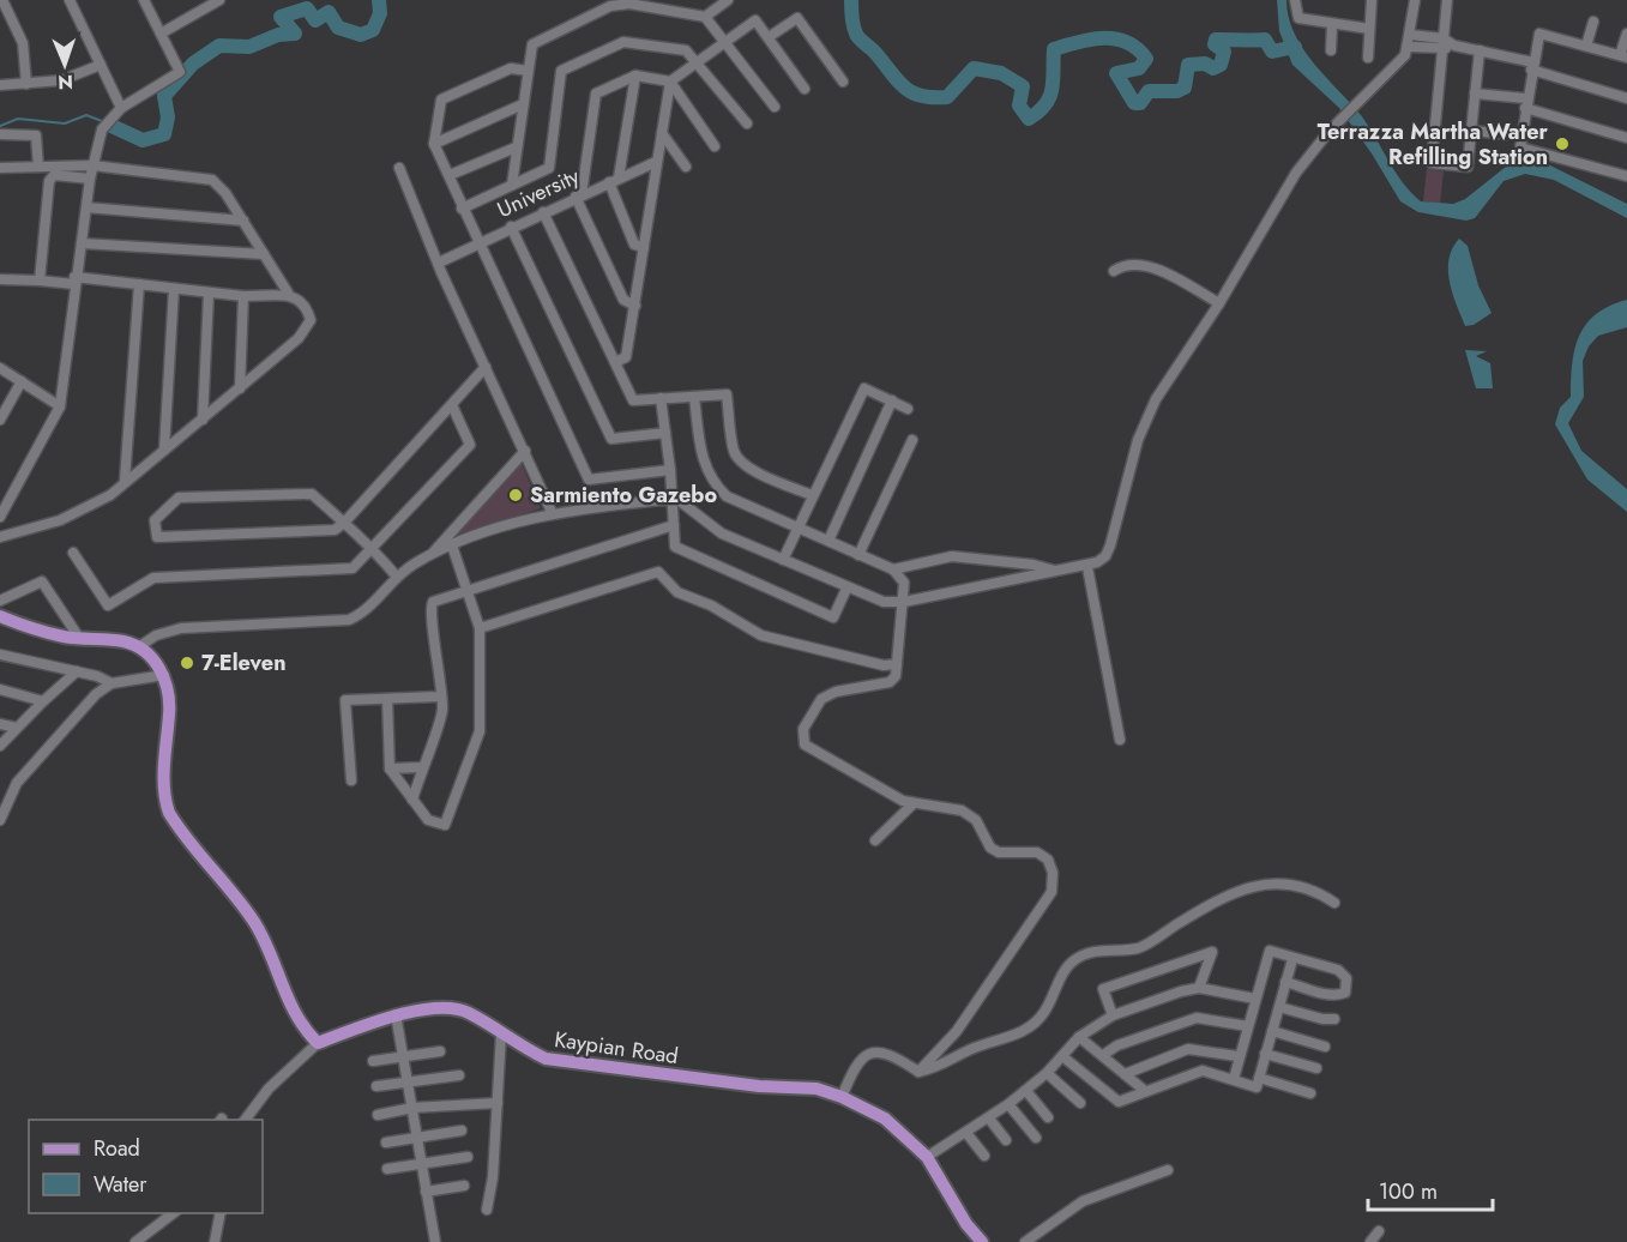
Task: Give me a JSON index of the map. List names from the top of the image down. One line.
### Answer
{"streets":{"main road":["Kaypian Road"],"street":["University"]},"places":["Terrazza Martha Water Refilling Station","Sarmiento Gazebo","7-Eleven"],"legend":["Road","Water"],"scale_bar":"100 m","north":"bottom"}
